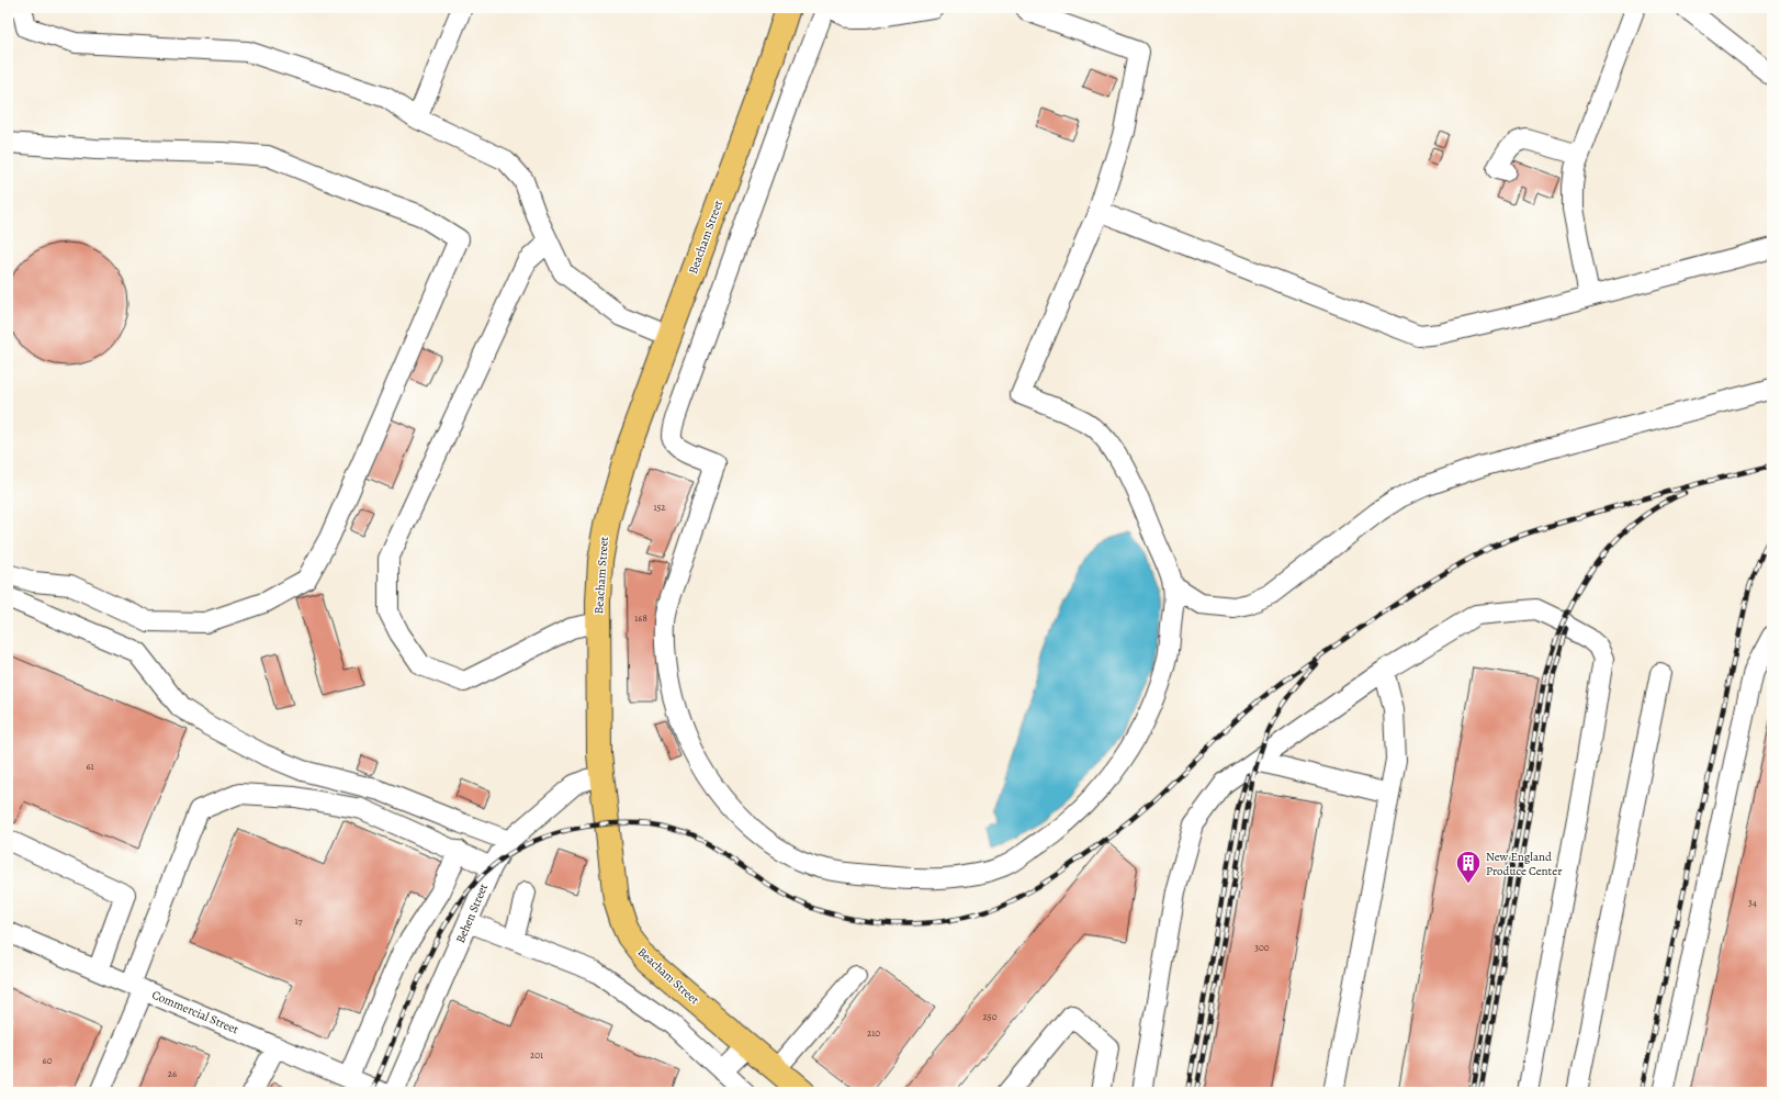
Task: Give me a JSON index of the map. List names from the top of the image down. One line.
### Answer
{"streets":{"main road":["Beacham Street"],"street":["Behen Street","Commercial Street"]},"crossings":[["Beacham Street","Behen Street"]],"places":{"building":["New England Produce Center"]},"house_numbers":["152","168","61","34","17","300","250","210","201","60","26"]}
